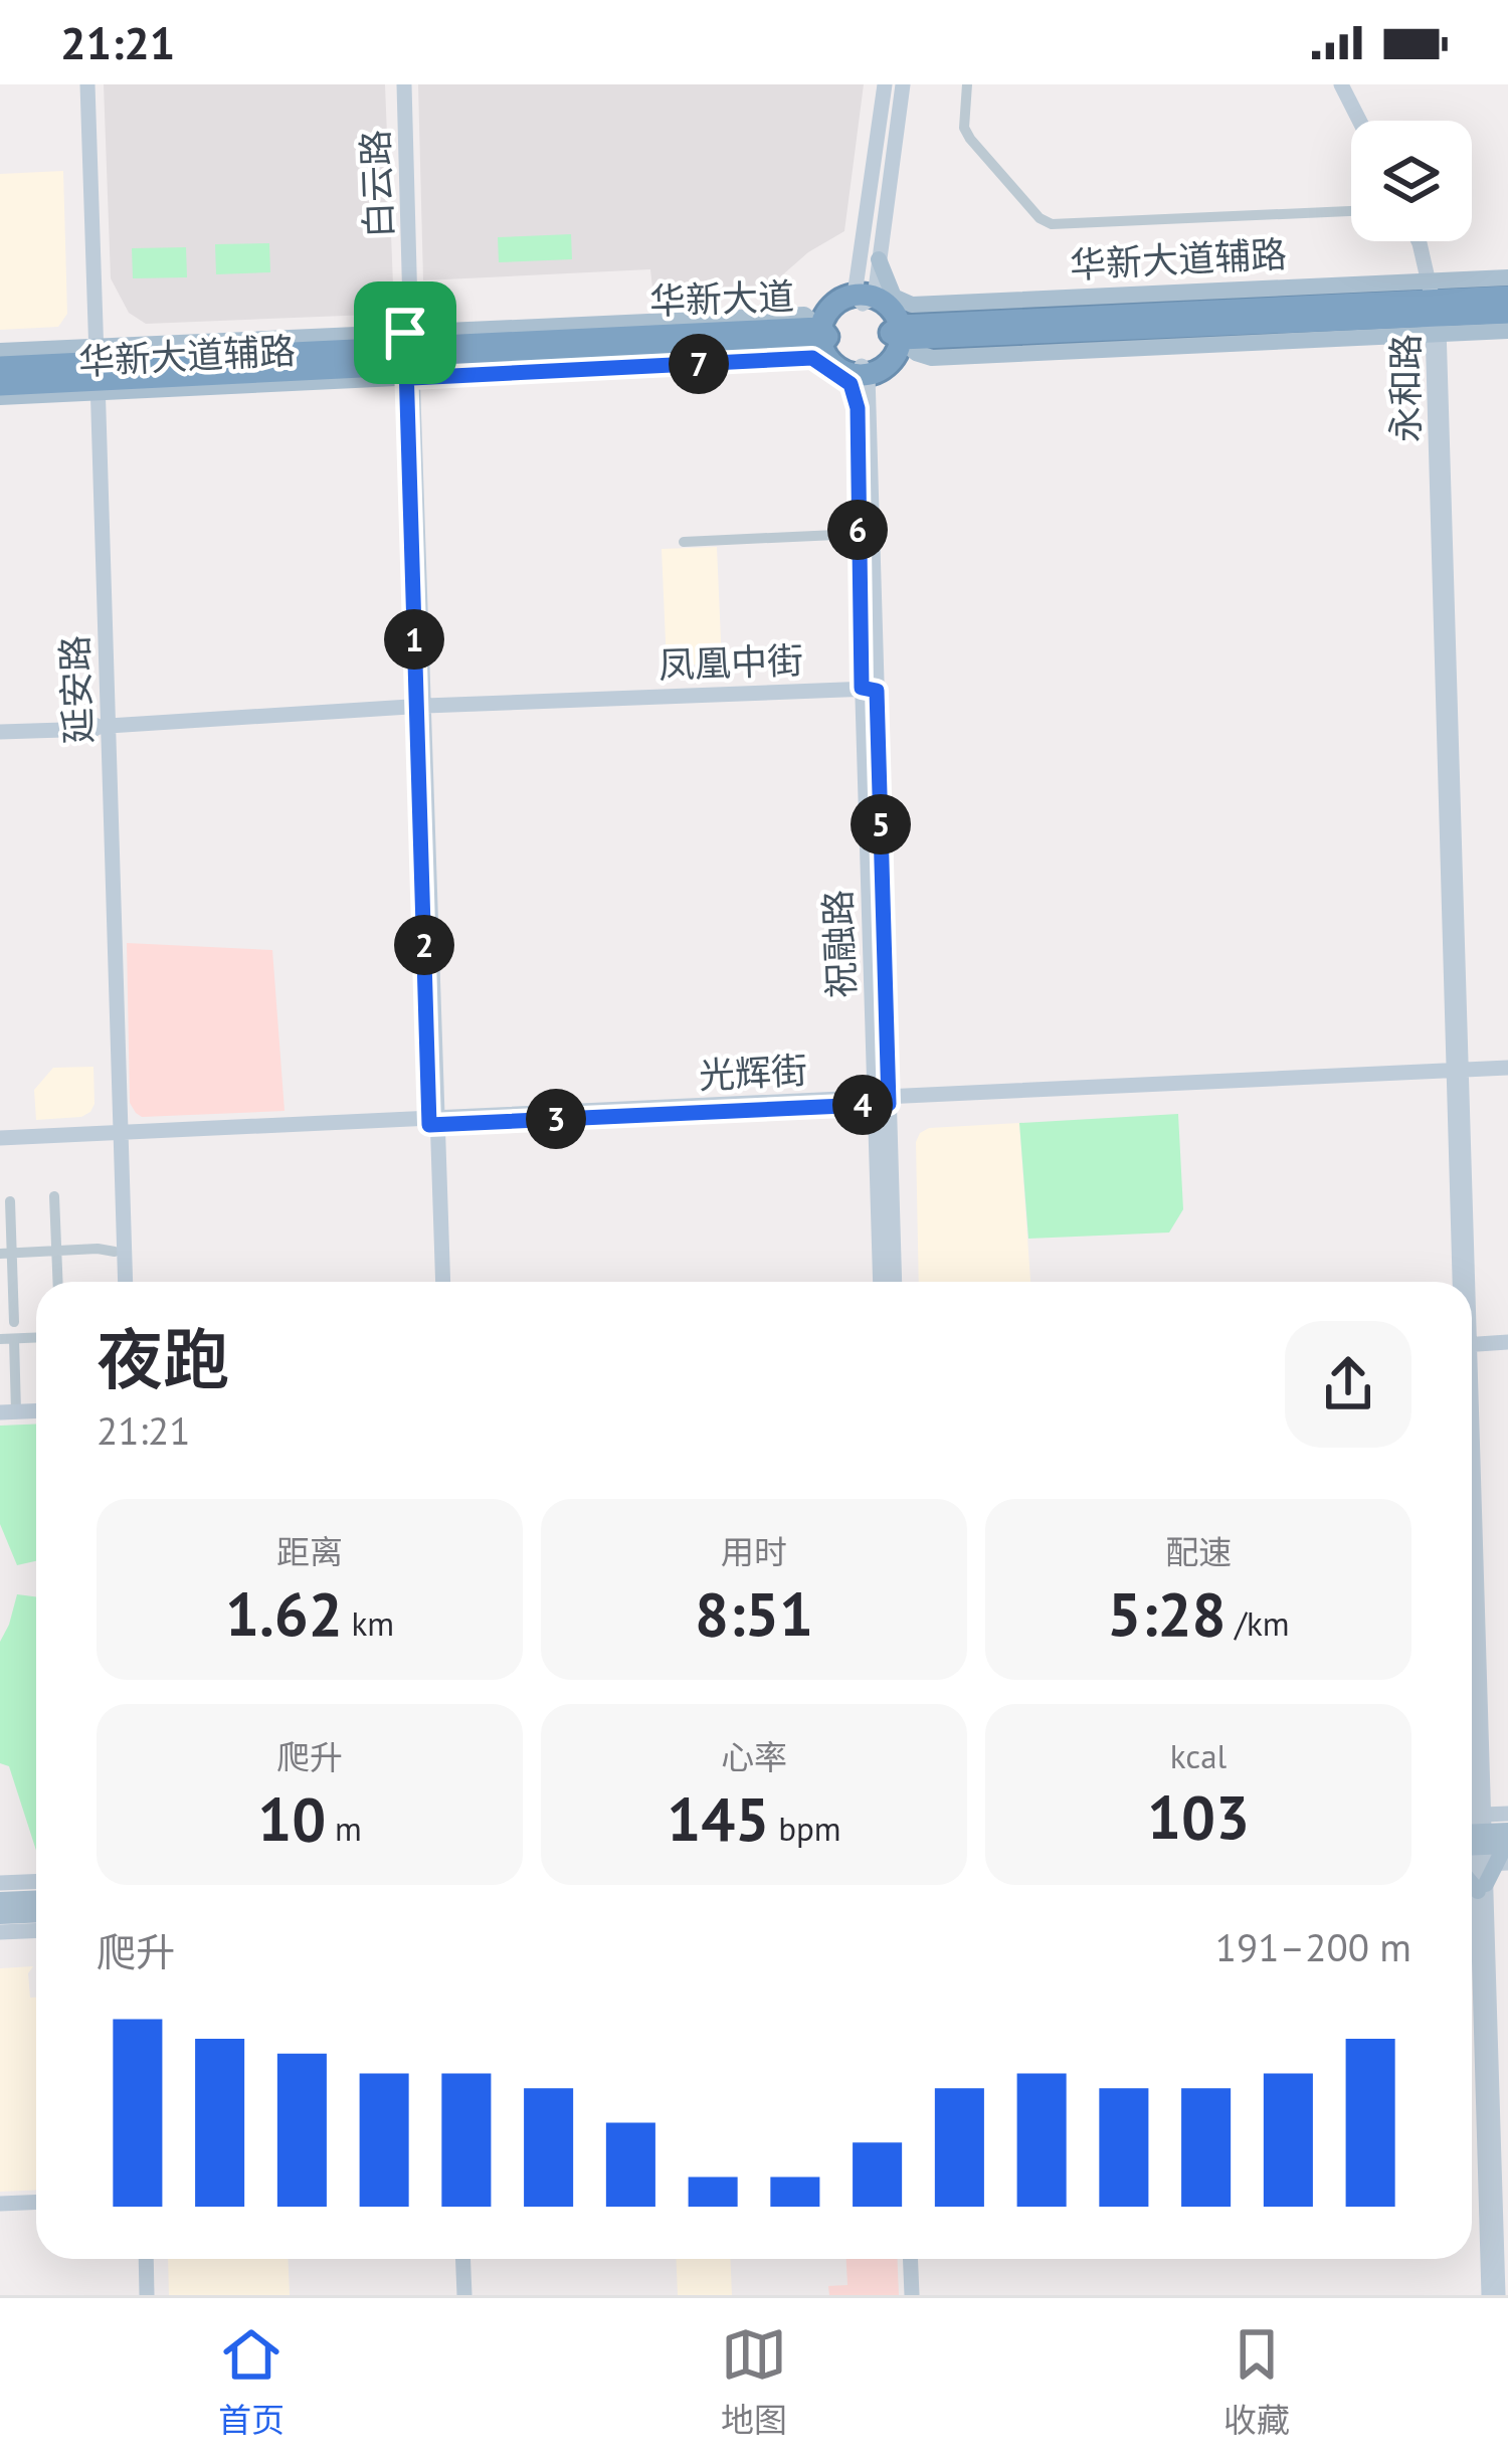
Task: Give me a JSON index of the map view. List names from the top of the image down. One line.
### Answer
{"streets":{"highway":["华新大道"],"main road":["白云路","华新大道辅路","永和路","凤凰中街","延安路","祝融路","光辉街"]},"crossings":[["白云路","华新大道辅路"],["白云路","华新大道"],["白云路","凤凰中街"],["白云路","光辉街"],["华新大道辅路","华新大道"],["华新大道辅路","永和路"],["华新大道辅路","延安路"],["华新大道辅路","祝融路"],["华新大道","延安路"],["华新大道","祝融路"],["永和路","光辉街"],["凤凰中街","延安路"],["凤凰中街","祝融路"],["延安路","光辉街"],["祝融路","光辉街"]],"page":{"status":"21:21","pins":["7","6","1","5","2","4","3"],"heading":["夜跑","21:21"],"stats":[["距离","1.62 km"],["用时","8:51"],["配速","5:28 /km"],["爬升","10 m"],["心率","145 bpm"],["kcal","103"]],"chart":["爬升","191–200 m"],"tabs":["首页","地图","收藏"]}}
